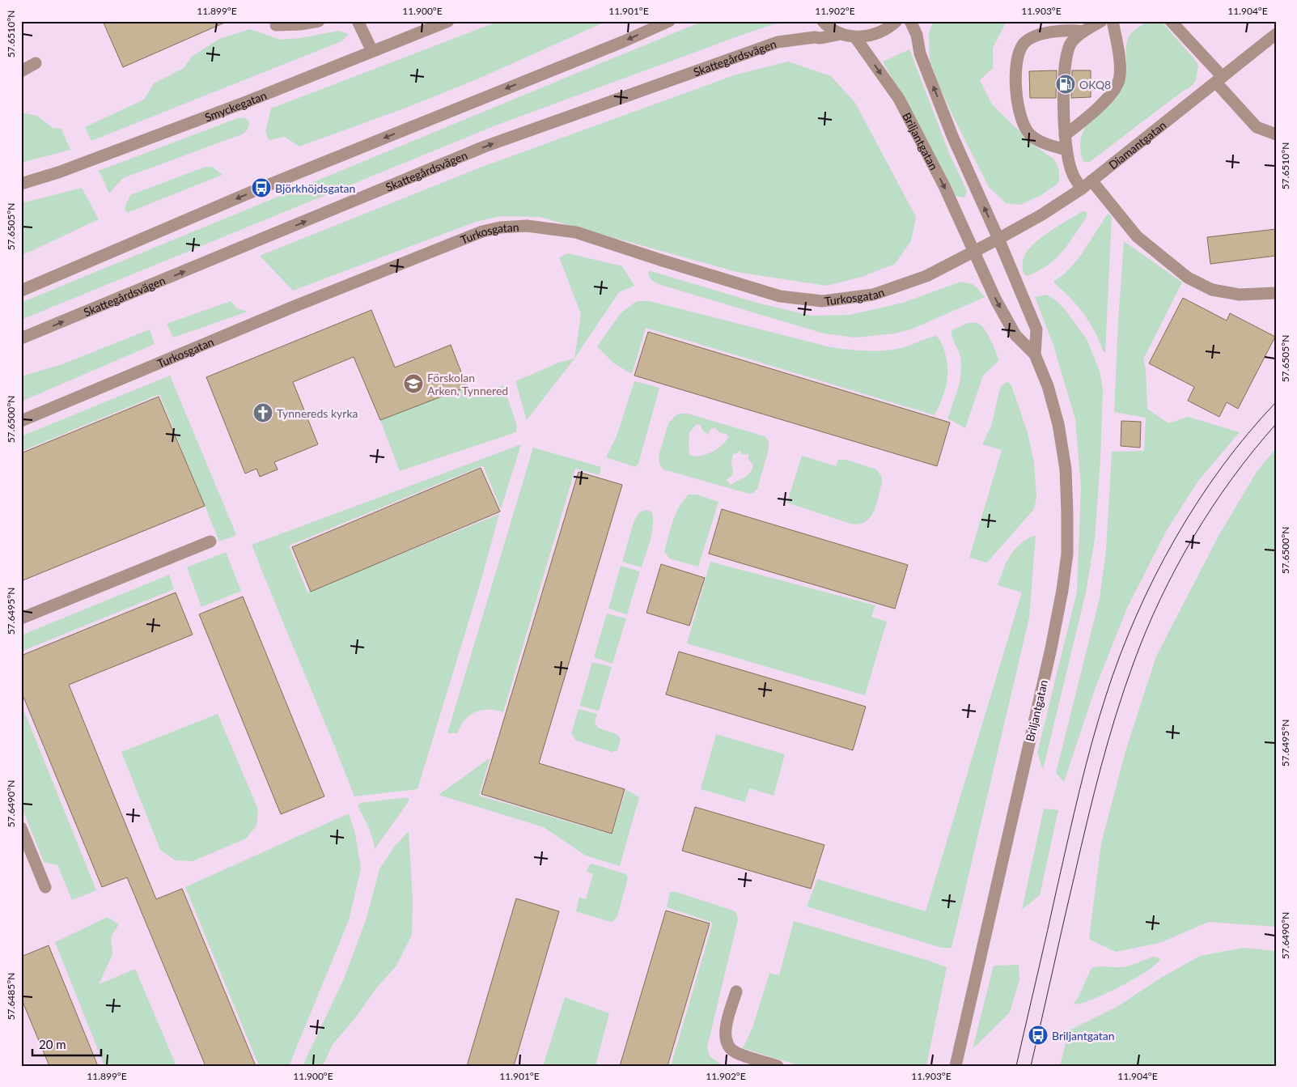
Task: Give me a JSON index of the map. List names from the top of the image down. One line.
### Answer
{"streets":{"street":["Skattegårdsvägen","Smyckegatan","Briljantgatan","Diamantgatan","Turkosgatan"]},"crossings":[["Skattegårdsvägen","Briljantgatan"],["Briljantgatan","Diamantgatan"],["Briljantgatan","Turkosgatan"]],"places":{"fuel station":["OKQ8"],"bus stop":["Björkhöjdsgatan","Briljantgatan"],"school or university":["Förskolan Arken, Tynnered"],"church":["Tynnereds kyrka"]},"scale_bar":"20 m","coordinates":["11.899°E","11.900°E","11.901°E","11.902°E","11.903°E","11.904°E","57.6510°N","57.6505°N","57.6500°N","57.6495°N","57.6490°N","57.6485°N"]}
